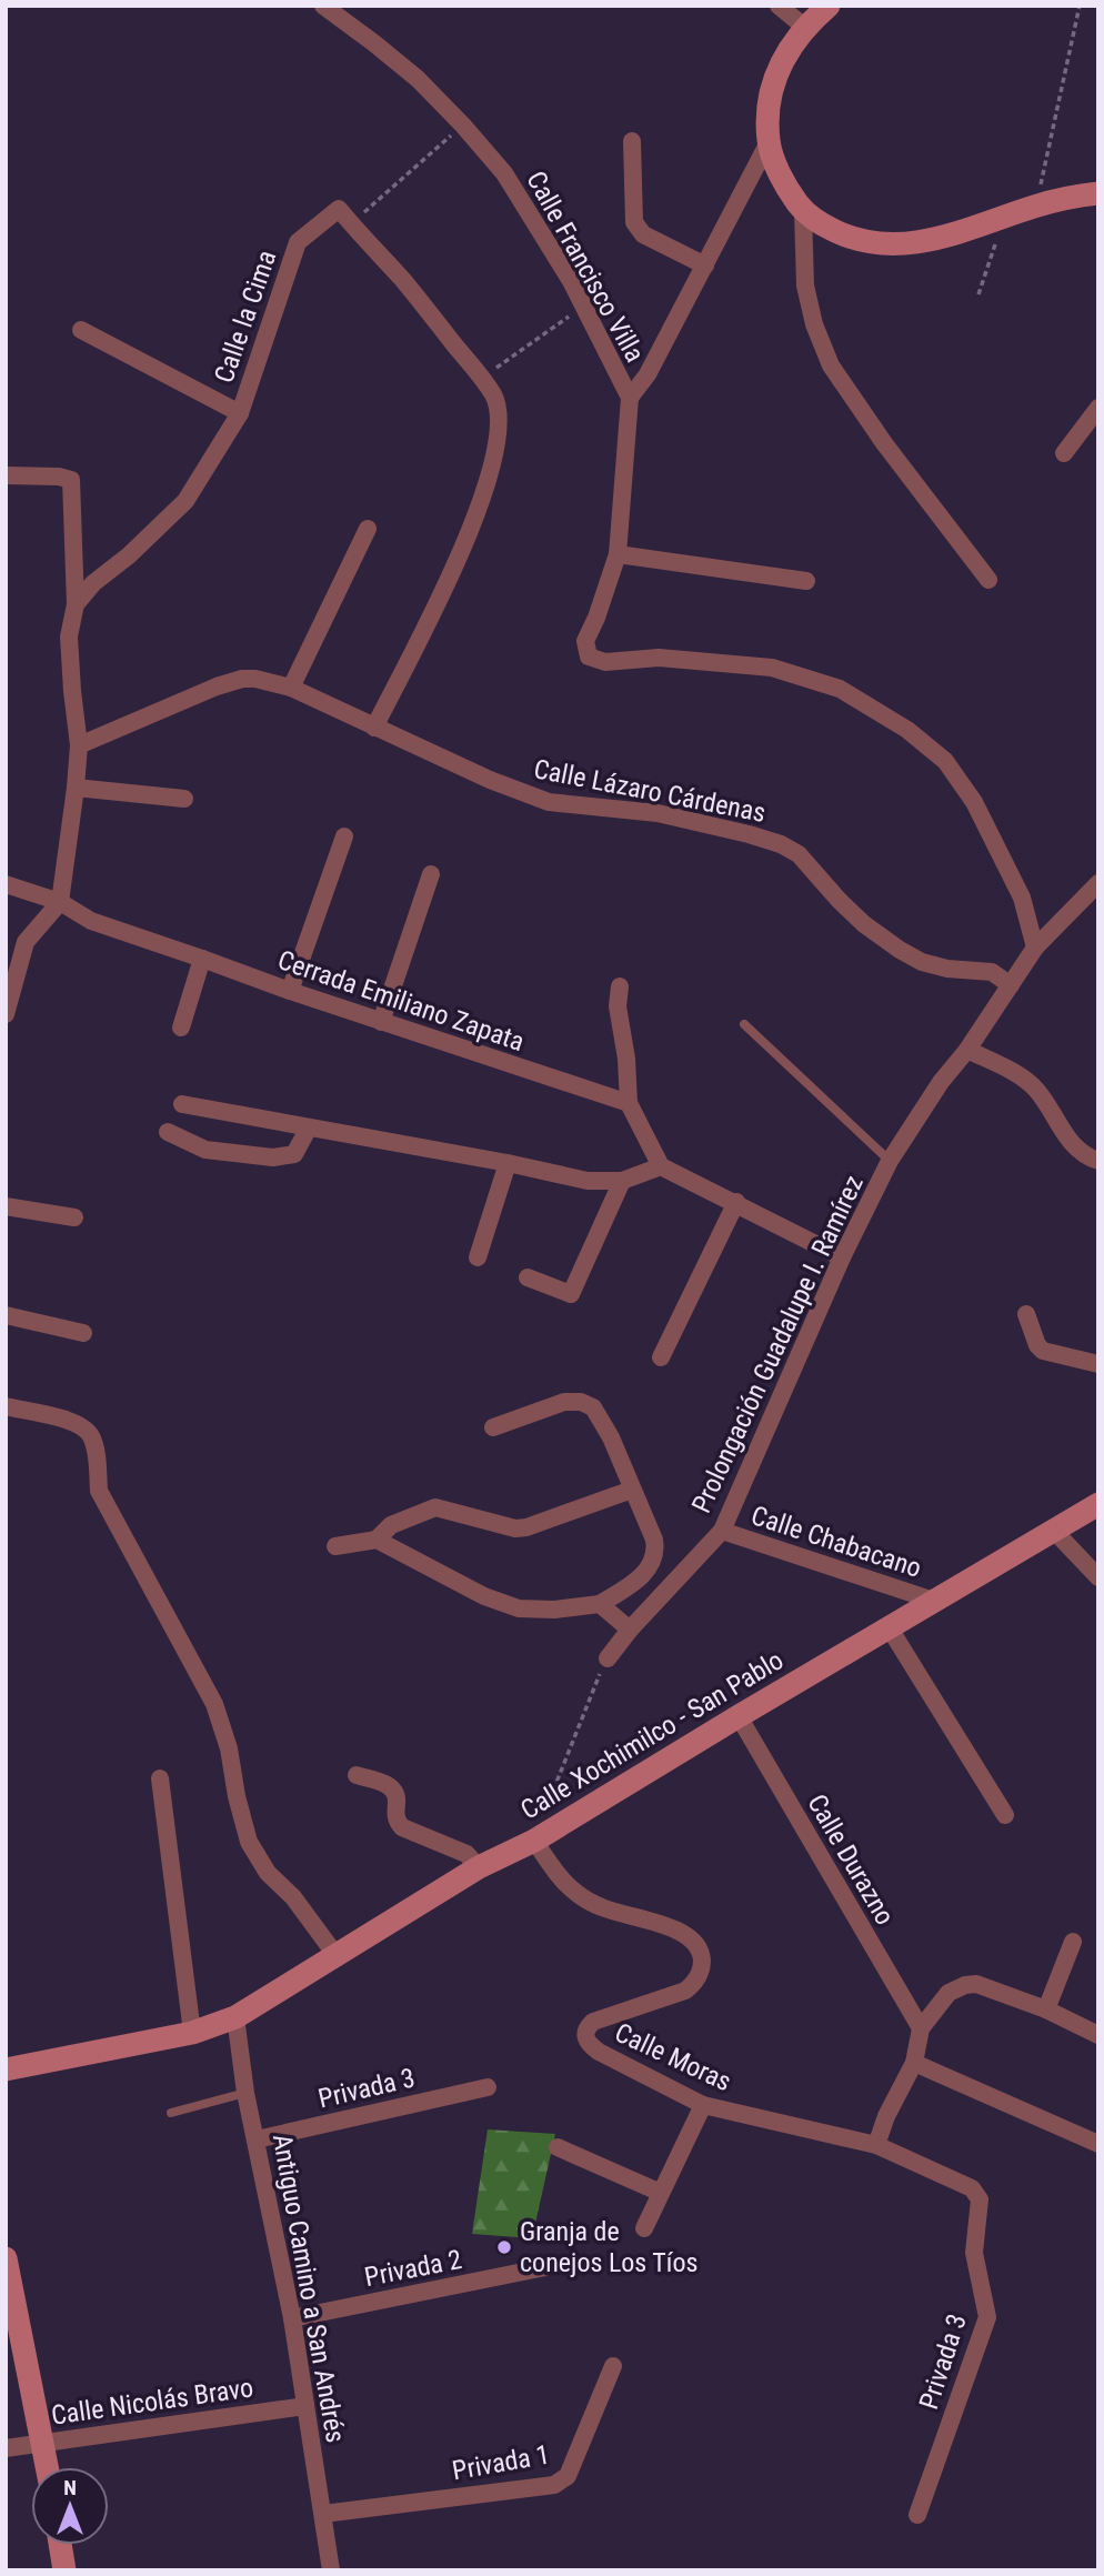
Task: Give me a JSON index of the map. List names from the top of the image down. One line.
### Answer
{"streets":{"main road":["Calle Xochimilco - San Pablo"],"street":["Calle Francisco Villa","Calle la Cima","Calle Lázaro Cárdenas","Cerrada Emiliano Zapata","Prolongación Guadalupe I. Ramírez","Calle Chabacano","Calle Durazno","Calle Moras","Privada 3","Privada 2","Antiguo Camino a San Andrés","Calle Nicolás Bravo","Privada 1"]},"crossings":[["Calle Francisco Villa","Prolongación Guadalupe I. Ramírez"],["Calle Lázaro Cárdenas","Prolongación Guadalupe I. Ramírez"],["Prolongación Guadalupe I. Ramírez","Calle Chabacano"],["Calle Chabacano","Calle Xochimilco - San Pablo"],["Calle Xochimilco - San Pablo","Calle Durazno"],["Calle Xochimilco - San Pablo","Calle Moras"],["Calle Xochimilco - San Pablo","Antiguo Camino a San Andrés"],["Calle Moras","Privada 3"],["Privada 3","Antiguo Camino a San Andrés"],["Privada 2","Antiguo Camino a San Andrés"],["Antiguo Camino a San Andrés","Calle Nicolás Bravo"],["Antiguo Camino a San Andrés","Privada 1"]],"places":["Granja de conejos Los Tíos"],"north":"top"}
